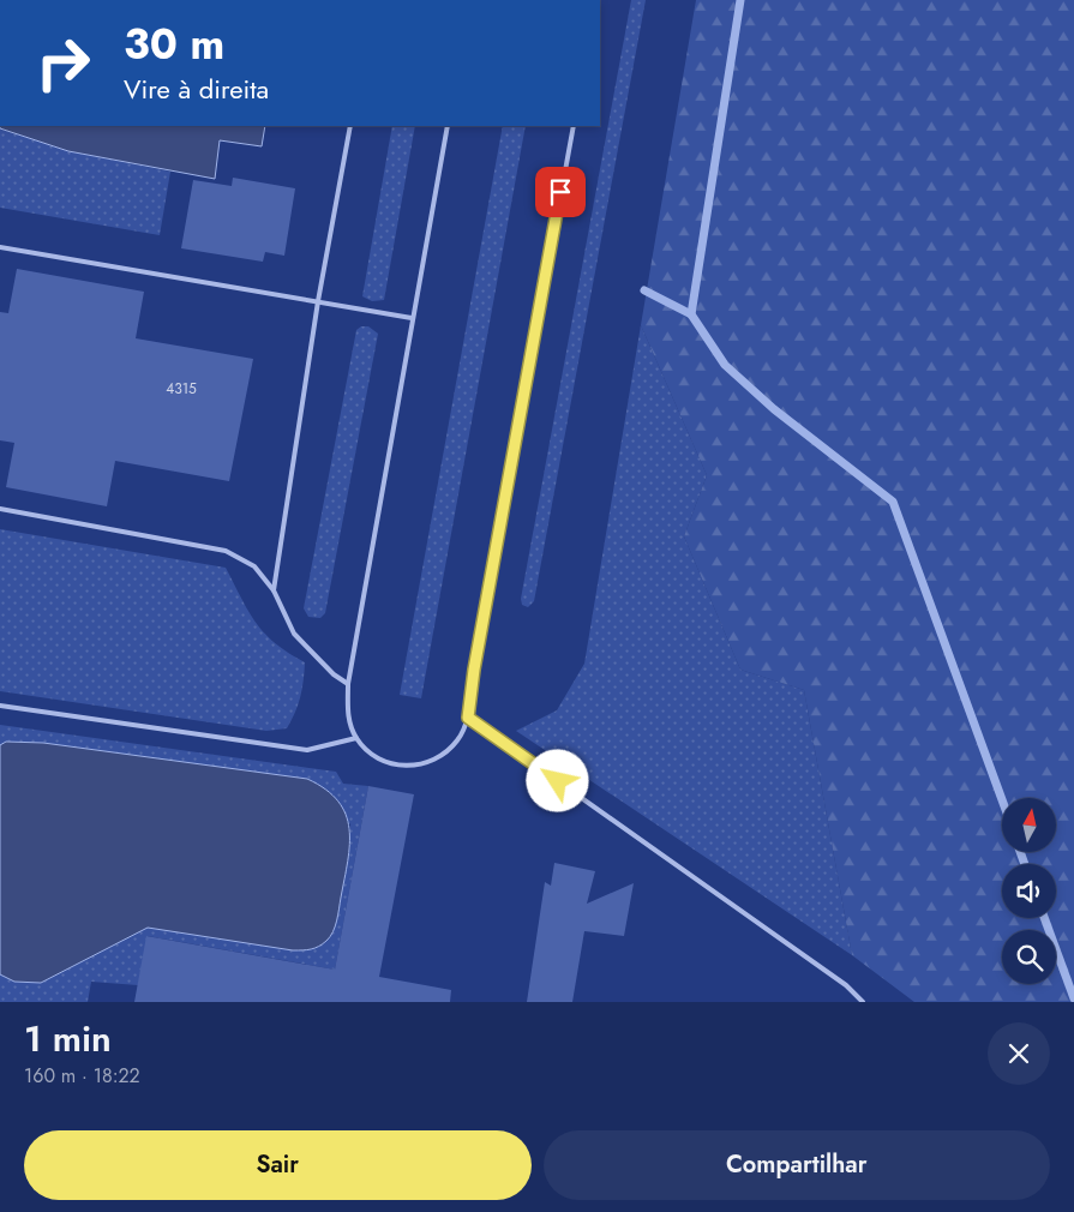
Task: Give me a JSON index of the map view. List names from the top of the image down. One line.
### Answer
{"house_numbers":["4315"],"north":"top","page":{"turn":["30 m","Vire à direita"],"heading":["1 min","160 m · 18:22"],"buttons":["Sair","Compartilhar"]}}
